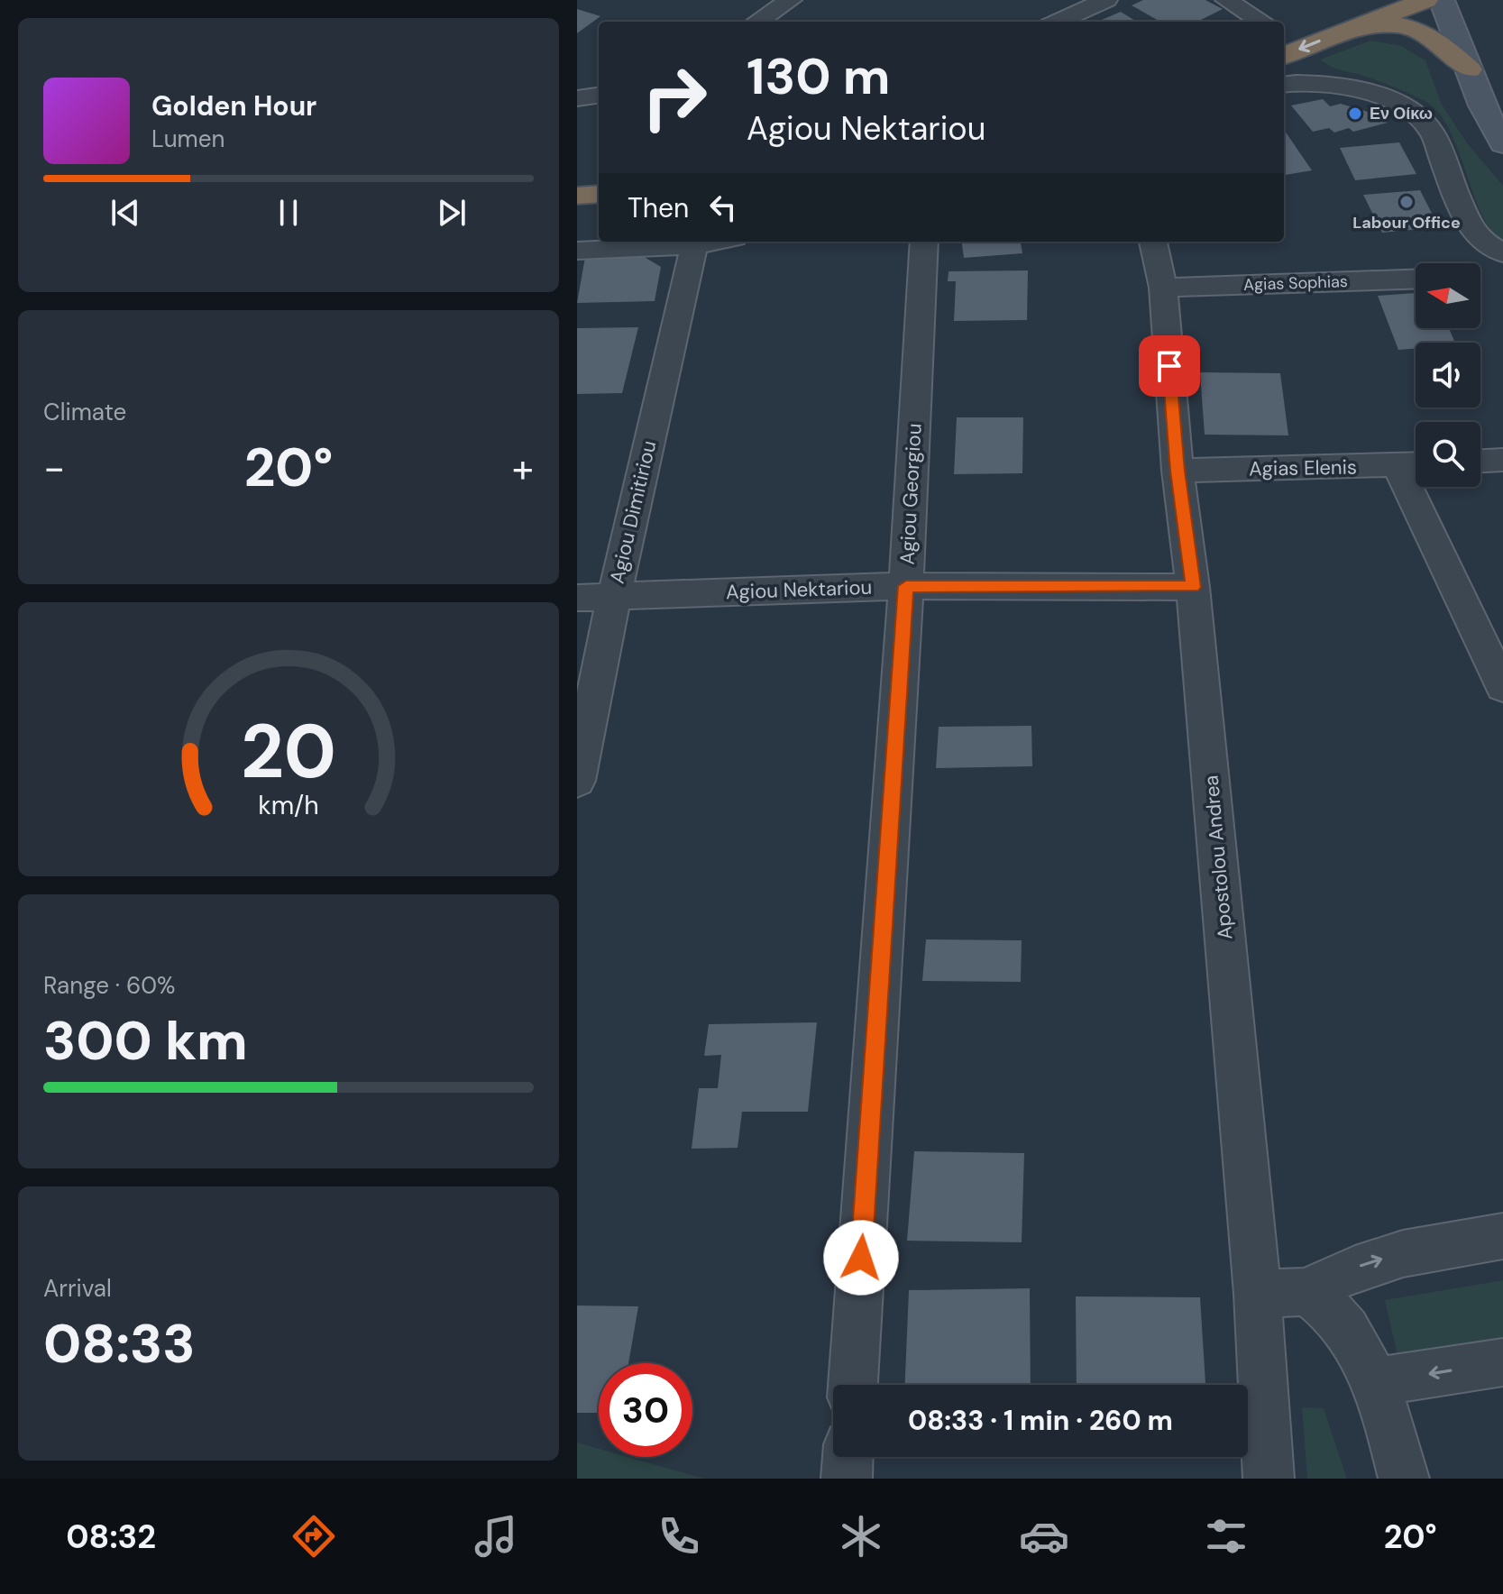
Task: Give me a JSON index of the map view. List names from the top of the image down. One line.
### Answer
{"streets":{"street":["Agias Sophias","Agias Elenis","Agiou Georgiou","Agiou Dimitiriou","Agiou Nektariou","Apostolou Andrea"]},"crossings":[["Agias Sophias","Apostolou Andrea"],["Agias Elenis","Apostolou Andrea"],["Agiou Georgiou","Agiou Nektariou"],["Agiou Dimitiriou","Agiou Nektariou"],["Agiou Nektariou","Apostolou Andrea"]],"places":["Εν Οίκω","Labour Office"],"north":"left","page":{"turn":["130 m","Agiou Nektariou"],"song":["Golden Hour","Lumen"],"then":"Then","tile":["Climate",["Range · 60%","300 km"],["Arrival","08:33"]],"heat":["−","20°","+"],"limit":"30","trip":"08:33 · 1 min · 260 m","tabs":["08:32","20°"],"gauge":["20","km/h"]}}
